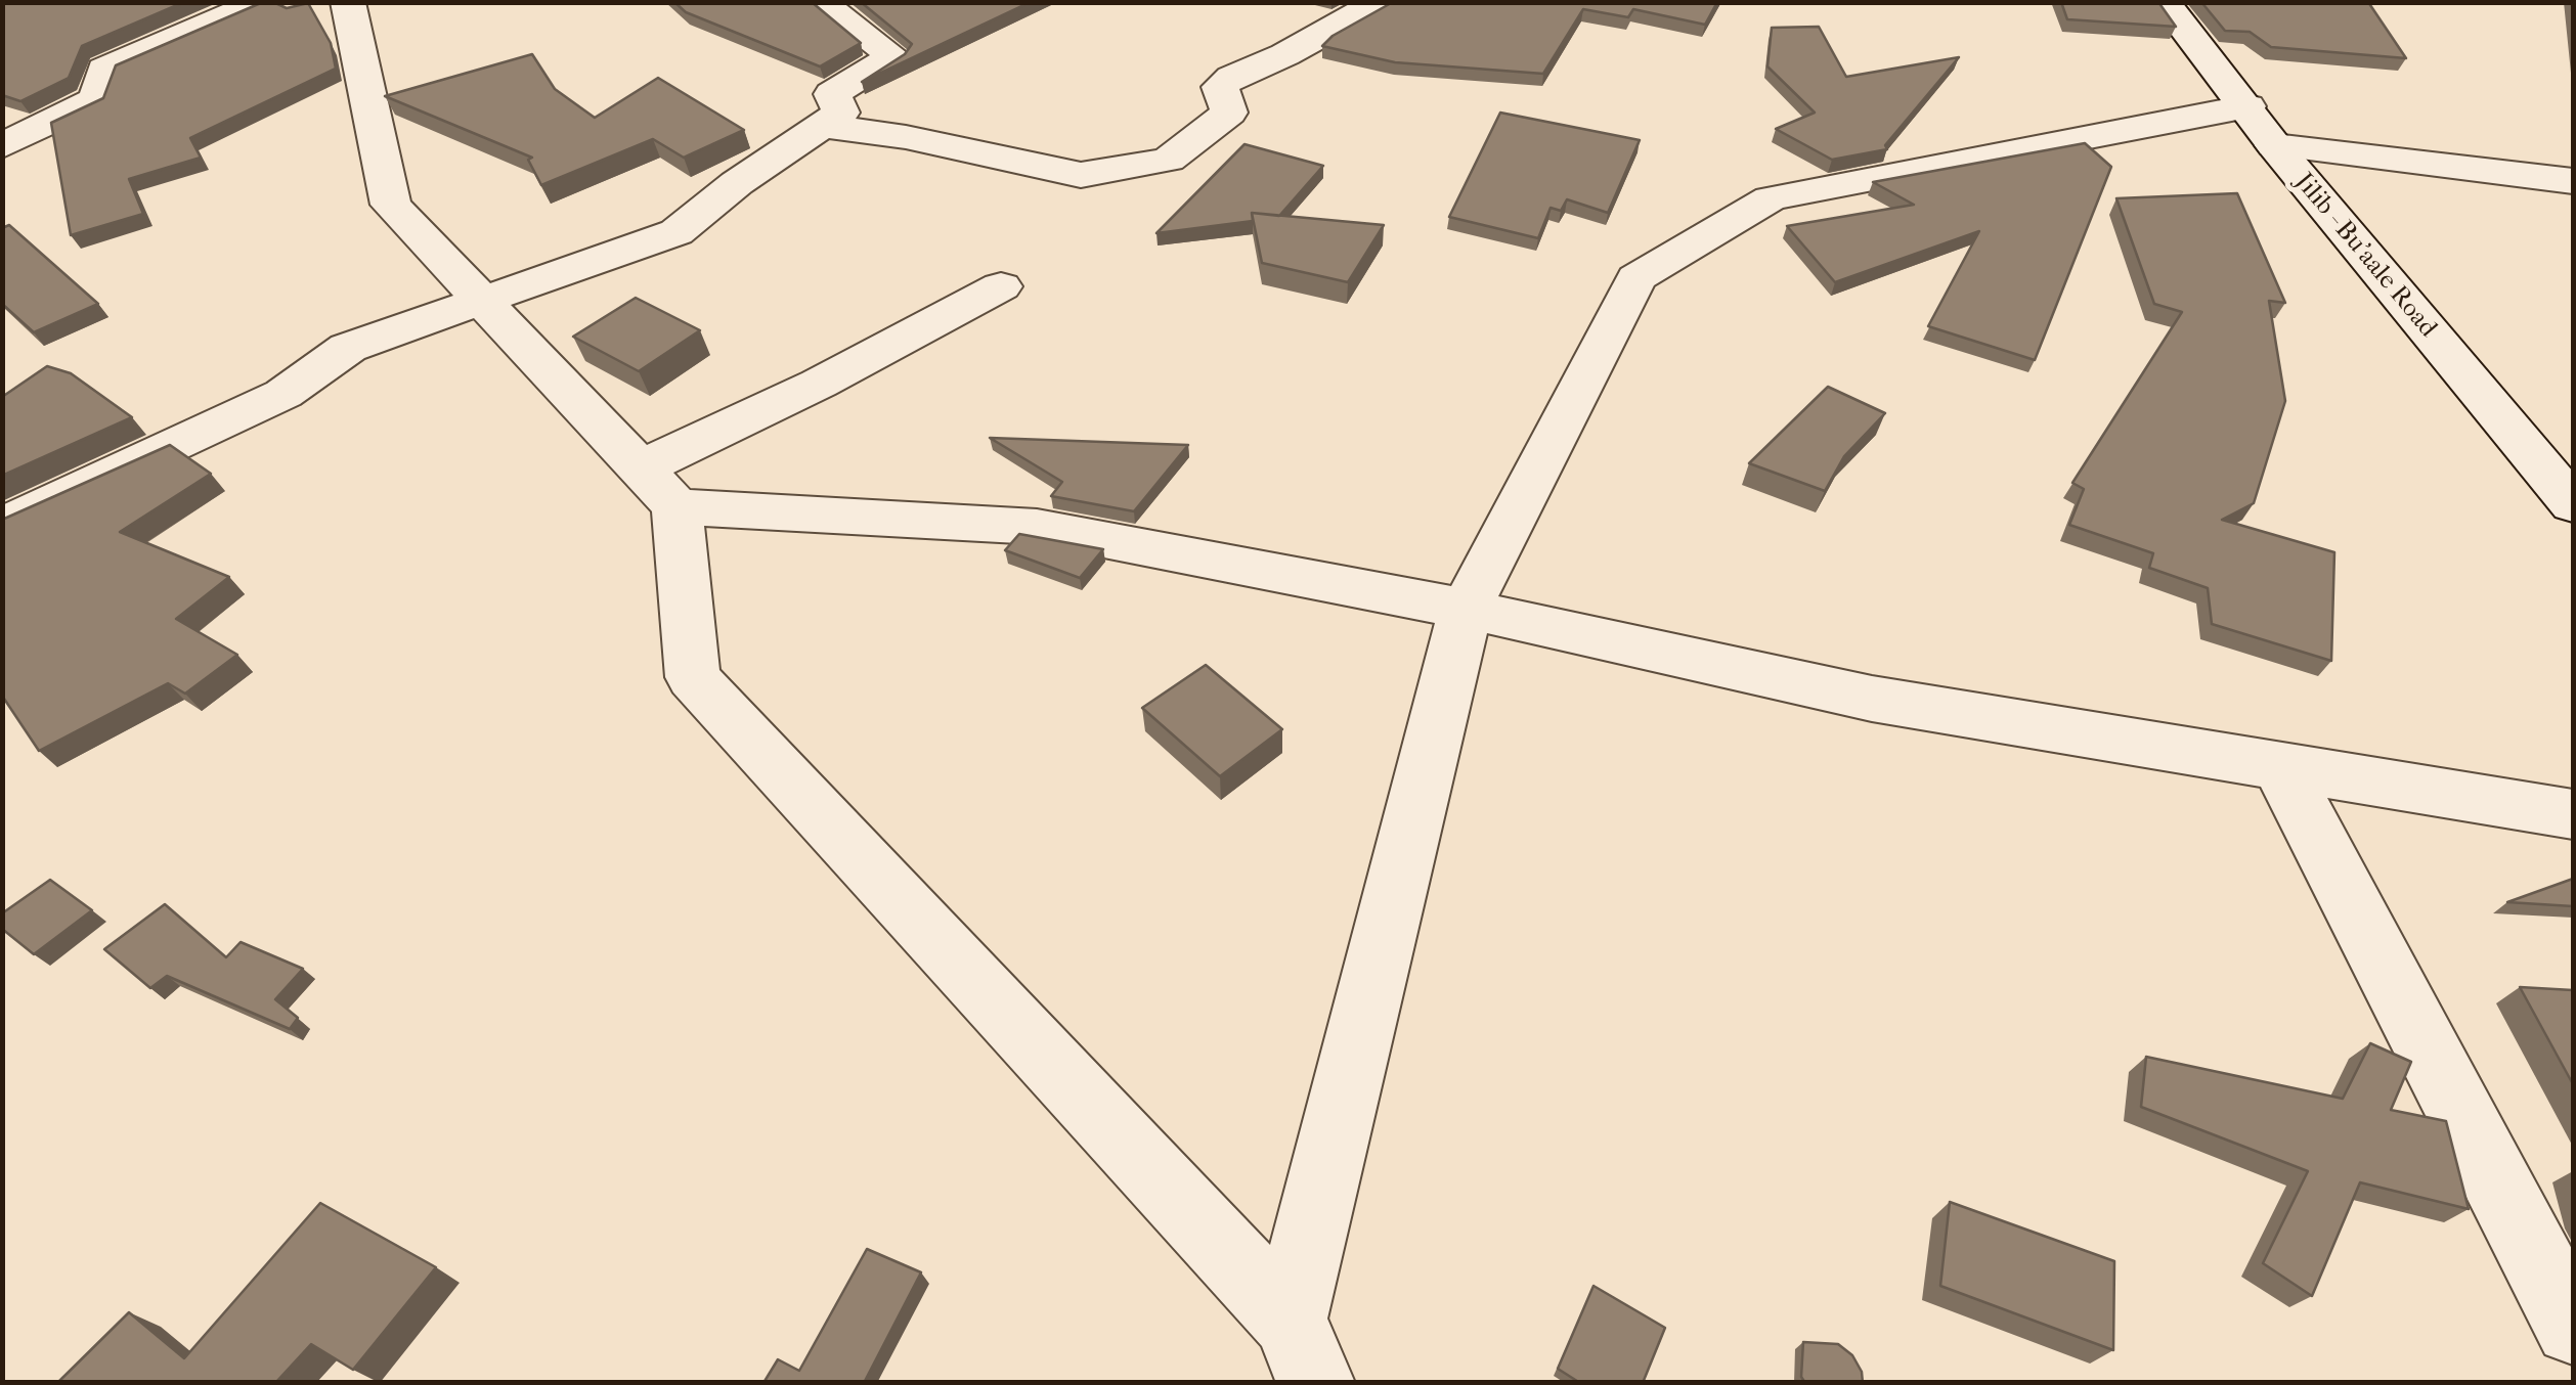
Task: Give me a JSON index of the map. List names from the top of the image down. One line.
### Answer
{"streets":{"street":["Jilib - Bu'aale Road"]}}
